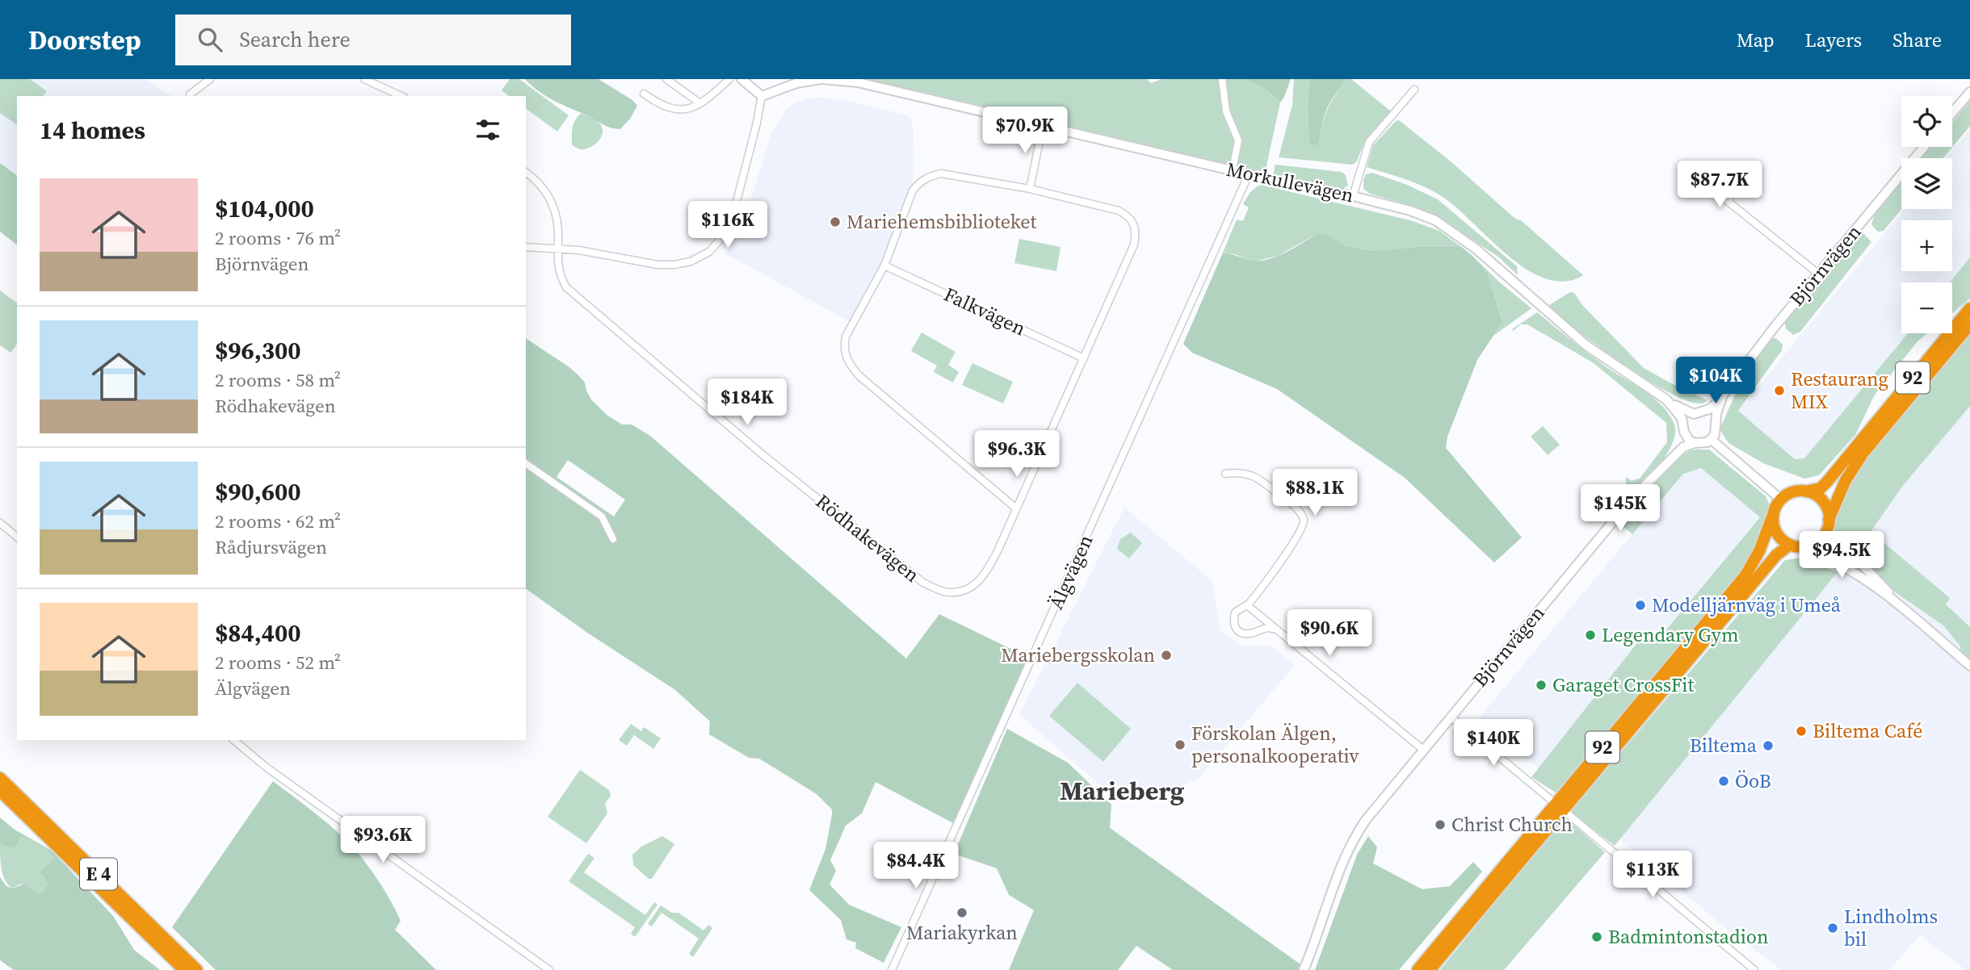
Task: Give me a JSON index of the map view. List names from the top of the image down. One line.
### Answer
{"streets":{"highway":["92","E 4"],"street":["Morkullevägen","Björnvägen","Falkvägen","Rödhakevägen","Älgvägen"]},"crossings":[["Morkullevägen","Björnvägen"],["Morkullevägen","Älgvägen"],["Falkvägen","Rödhakevägen"]],"districts":["Marieberg"],"places":["Mariehemsbiblioteket","Restaurang MIX","Modelljärnväg i Umeå","Legendary Gym","Mariebergsskolan","Garaget CrossFit","Biltema Café","Förskolan Älgen, personalkooperativ","Biltema","ÖoB","Christ Church","Mariakyrkan","Lindholms bil","Badmintonstadion"],"page":{"header":"Doorstep","search":"Search here","nav":["Map","Layers","Share"],"map_buttons":["+","−"],"heading":"14 homes","price":["$70.9K","$87.7K","$116K","$104K","$184K","$96.3K","$88.1K","$145K","$94.5K","$90.6K","$140K","$93.6K","$84.4K","$113K"],"list":[{"name":"$104,000","note":"2 rooms · 76 m² · Björnvägen"},{"name":"$96,300","note":"2 rooms · 58 m² · Rödhakevägen"},{"name":"$90,600","note":"2 rooms · 62 m² · Rådjursvägen"},{"name":"$84,400","note":"2 rooms · 52 m² · Älgvägen"}]}}
